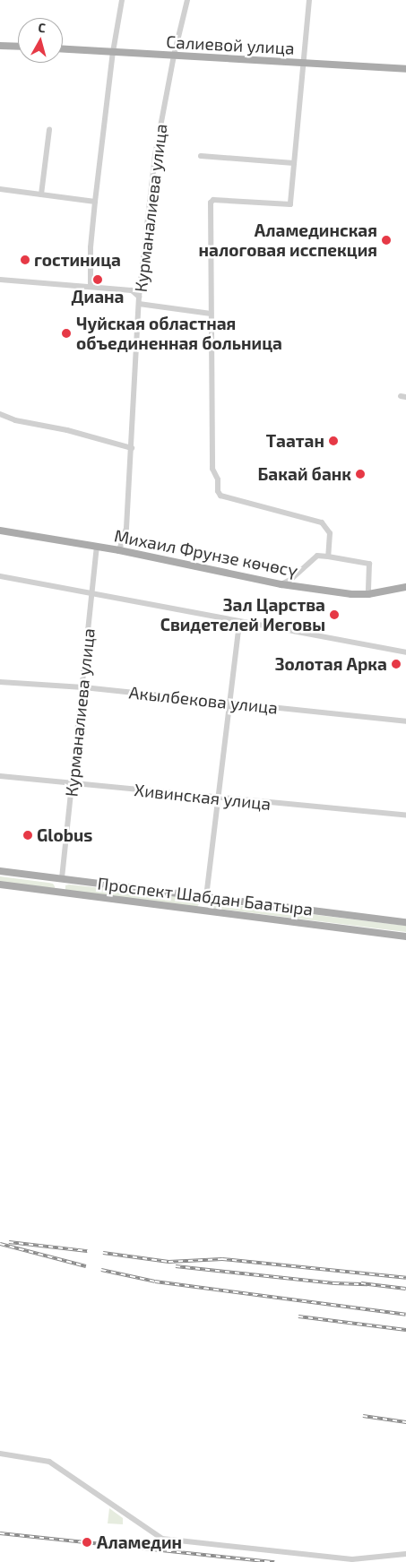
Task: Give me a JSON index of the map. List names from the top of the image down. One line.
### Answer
{"streets":{"main road":["Салиевой улица","Михаил Фрунзе көчөсү","Проспект Шабдан Баатыра"],"street":["Курманалиева улица","Акылбекова улица","Хивинская улица"]},"crossings":[["Салиевой улица","Курманалиева улица"],["Курманалиева улица","Михаил Фрунзе көчөсү"],["Курманалиева улица","Акылбекова улица"],["Курманалиева улица","Хивинская улица"],["Курманалиева улица","Проспект Шабдан Баатыра"]],"places":["Аламединская налоговая исспекция","гостиница","Диана","Чуйская областная объединенная больница","Таатан","Бакай банк","Зал Царства Свидетелей Иеговы","Золотая Арка","Globus","Аламедин"],"north":"top"}
